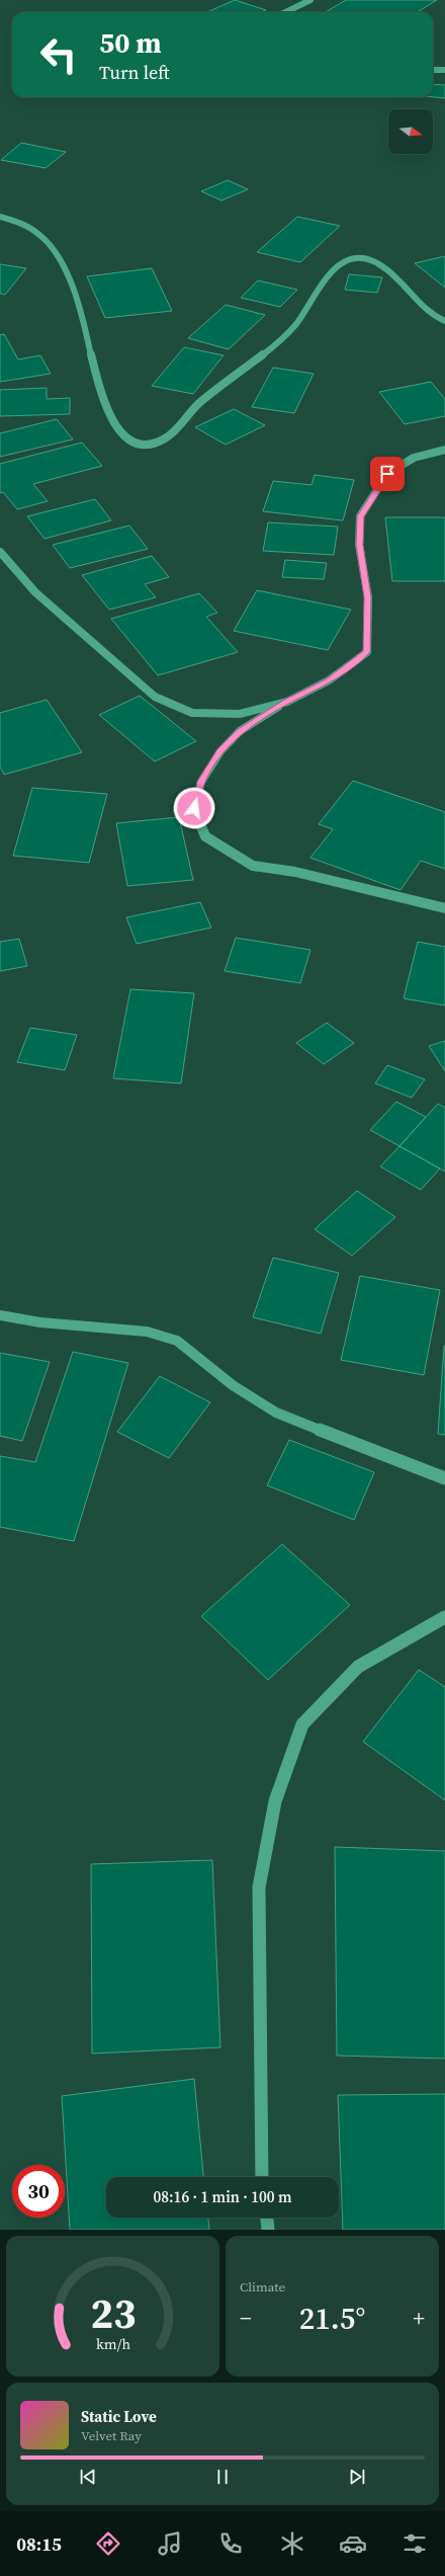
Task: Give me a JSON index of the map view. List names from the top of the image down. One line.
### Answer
{"north":"right","page":{"turn":["50 m","Turn left"],"limit":"30","trip":"08:16 · 1 min · 100 m","tile":"Climate","heat":["−","21.5°","+"],"song":["Static Love","Velvet Ray"],"tabs":"08:15","gauge":["23","km/h"]}}
